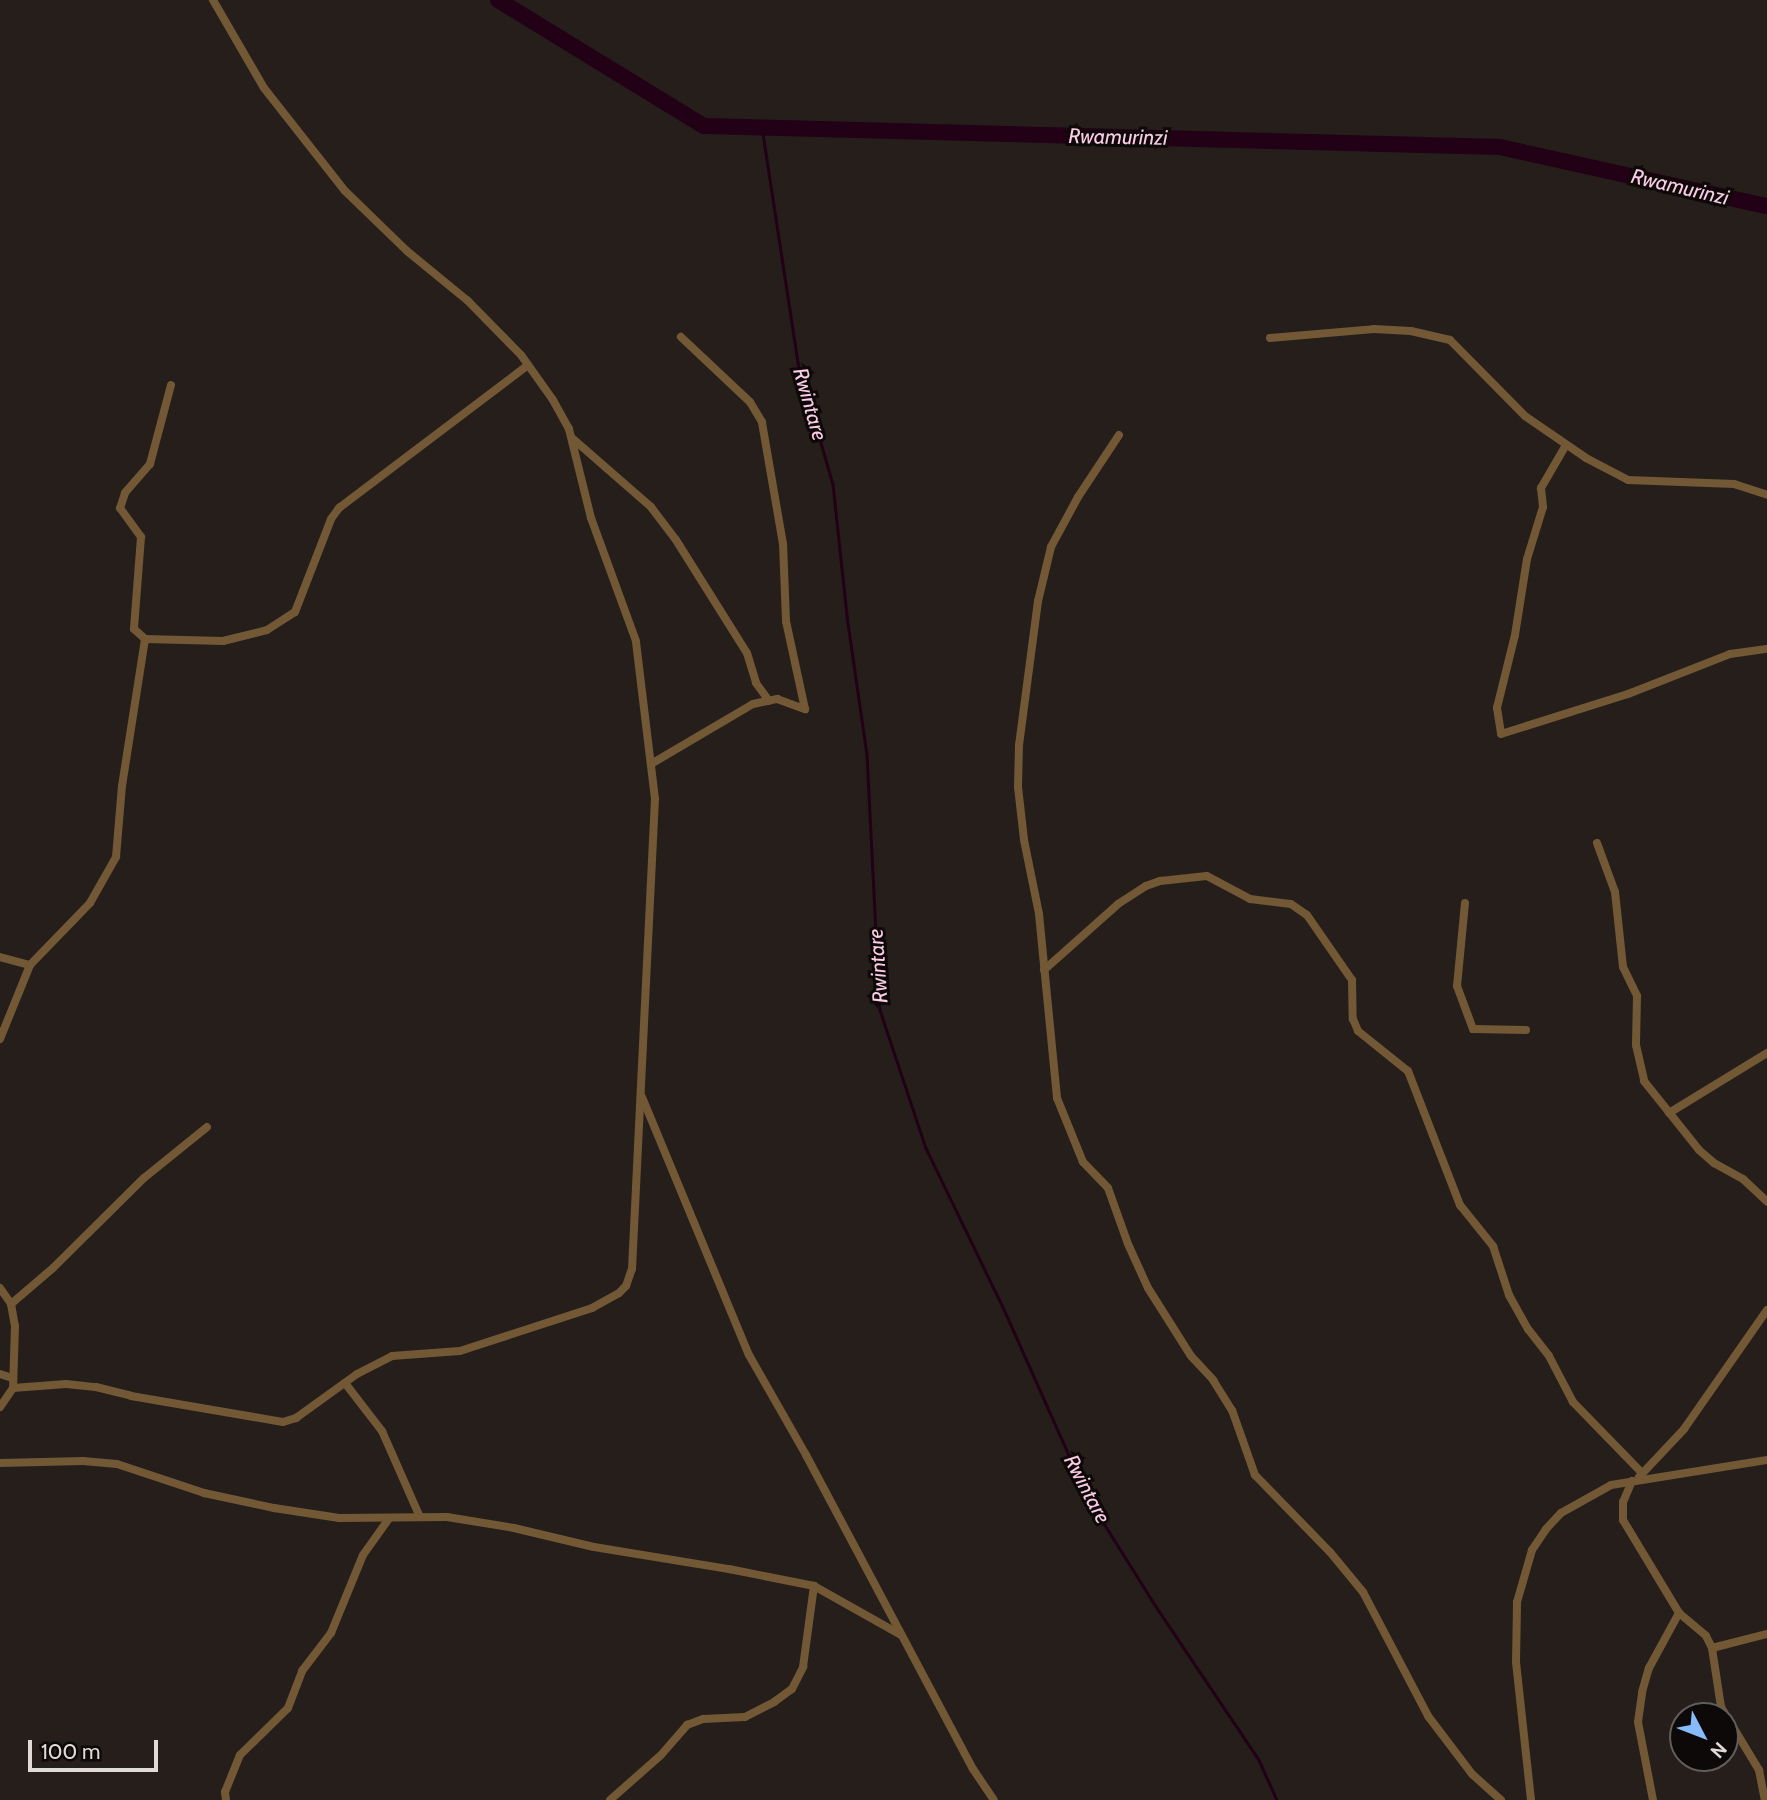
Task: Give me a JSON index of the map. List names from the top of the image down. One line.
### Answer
{"water":["Rwamurinzi","Rwintare"],"scale_bar":"100 m","north":"bottom right"}
